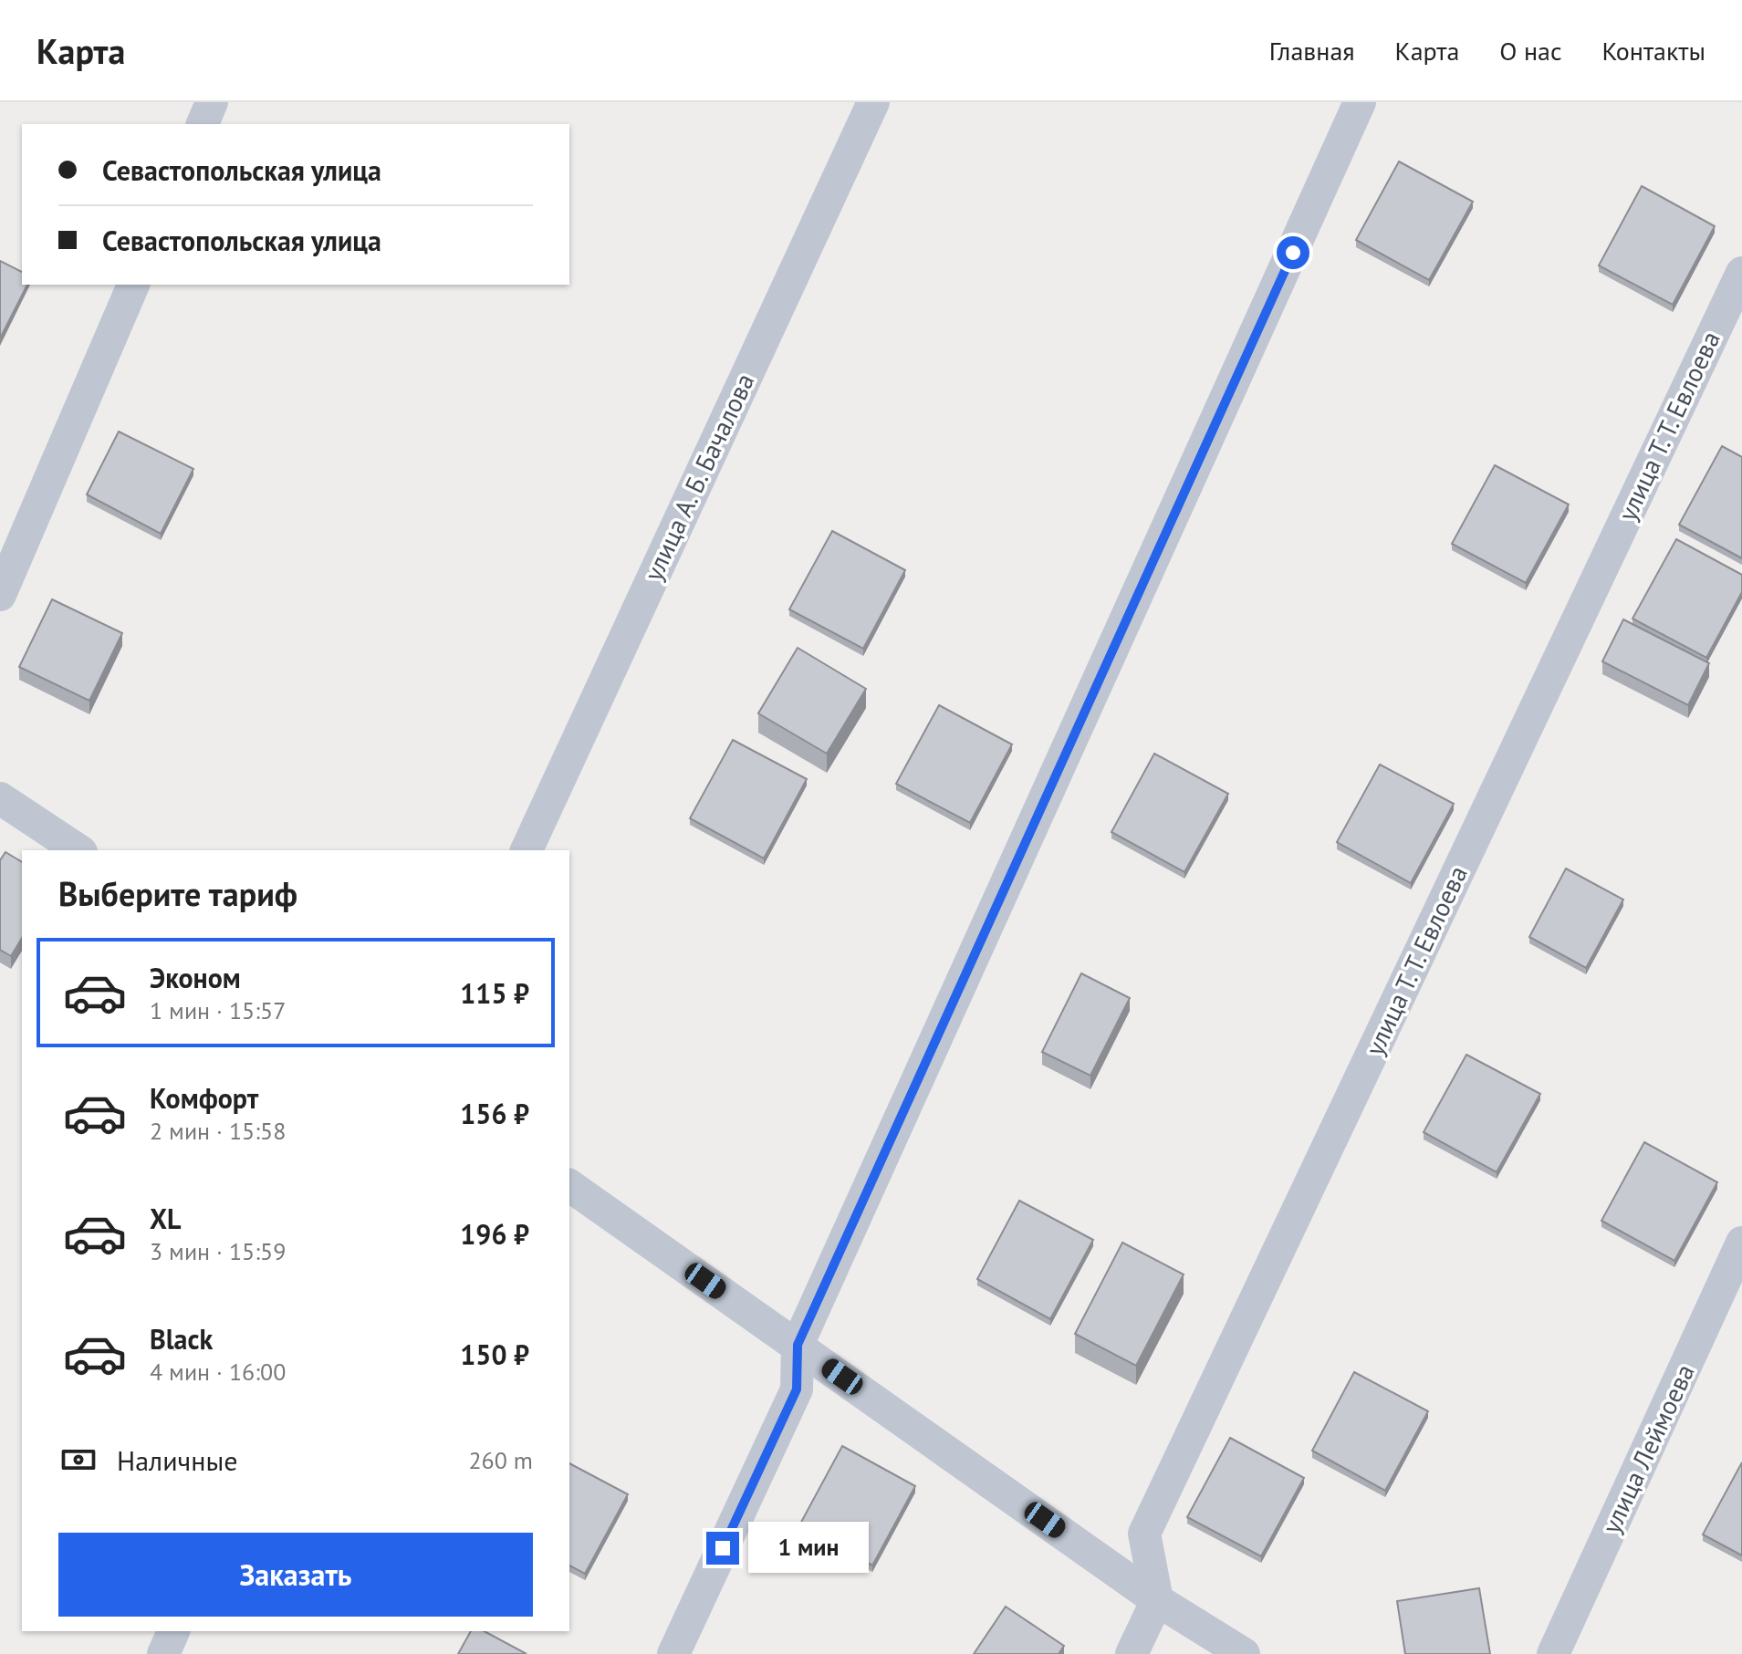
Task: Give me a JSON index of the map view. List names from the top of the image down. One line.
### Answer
{"streets":{"street":["улица Т. Т. Евлоева","улица А. Б. Бачалова","улица Леймоева"]},"page":{"header":"Карта","nav":["Главная","Карта","О нас","Контакты"],"banner":["Севастопольская улица","Севастопольская улица"],"heading":"Выберите тариф","list":[{"name":"Эконом","note":"1 мин · 15:57","value":"115 ₽"},{"name":"Комфорт","note":"2 мин · 15:58","value":"156 ₽"},{"name":"XL","note":"3 мин · 15:59","value":"196 ₽"},{"name":"Black","note":"4 мин · 16:00","value":"150 ₽"}],"pay":["Наличные","260 m"],"buttons":"Заказать","bubble":"1 мин"}}
